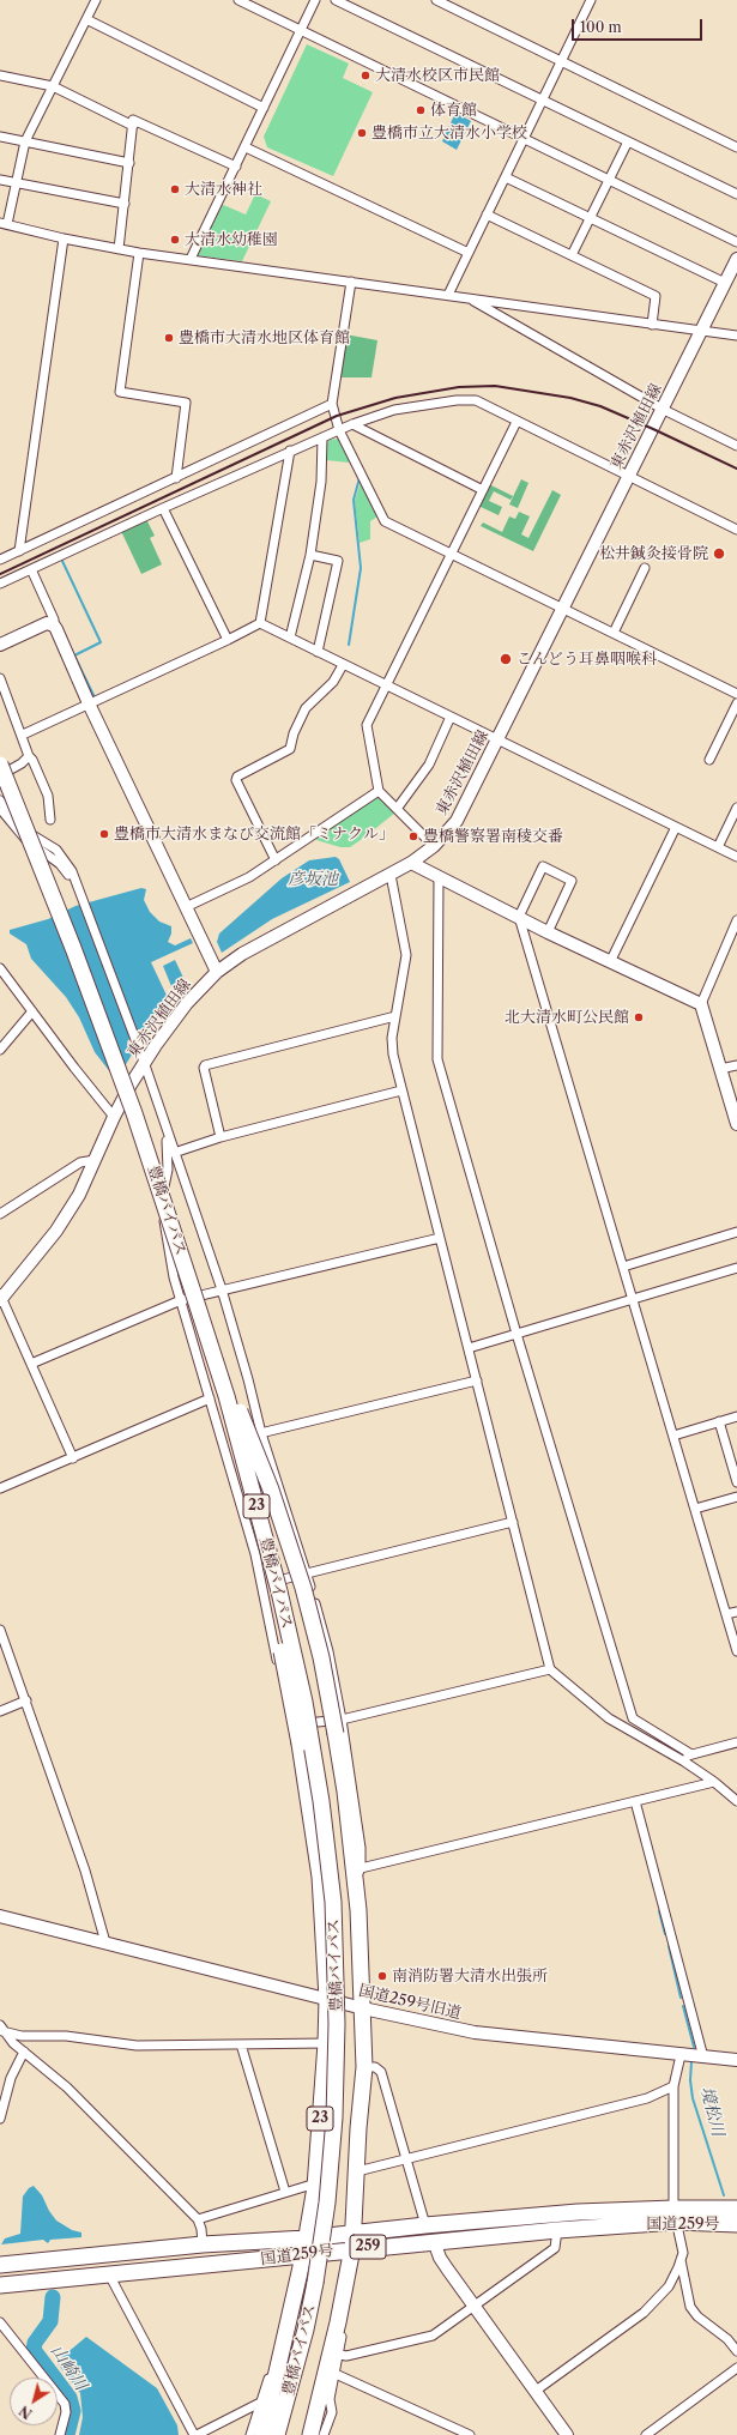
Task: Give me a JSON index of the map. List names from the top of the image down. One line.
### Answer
{"streets":{"highway":["豊橋バイパス","23","国道259号","259"],"street":["東赤沢植田線","国道259号旧道"]},"crossings":[["豊橋バイパス","23"],["23","国道259号旧道"],["23","国道259号"]],"water":["彦坂池","境松川","山崎川"],"places":["大清水校区市民館","体育館","豊橋市立大清水小学校","大清水神社","大清水幼稚園","豊橋市大清水地区体育館","松井鍼灸接骨院","こんどう耳鼻咽喉科","豊橋市大清水まなび交流館「ミナクル」","豊橋警察署南稜交番","北大清水町公民館","南消防署大清水出張所"],"scale_bar":"100 m","north":"bottom left"}
